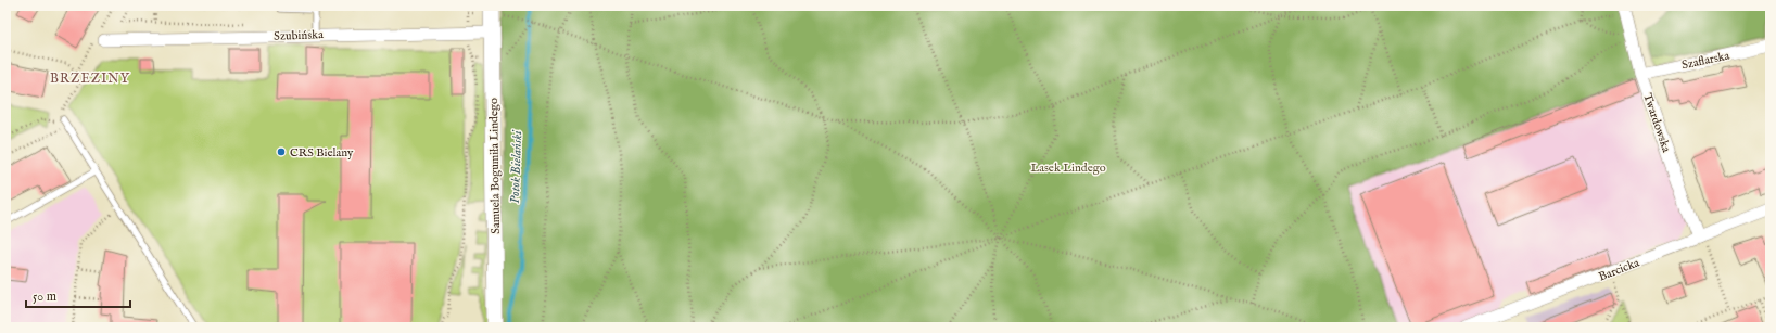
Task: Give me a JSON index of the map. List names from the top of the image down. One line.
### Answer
{"streets":{"street":["Szubińska","Szaflarska","Twardowska","Samuela Bogumiła Lindego","Barcicka"]},"crossings":[["Szubińska","Samuela Bogumiła Lindego"],["Szaflarska","Twardowska"],["Twardowska","Barcicka"]],"districts":["BRZEZINY"],"water":["Potok Bielański"],"parks":["Lasek Lindego"],"places":["CRS Bielany"],"scale_bar":"50 m"}
